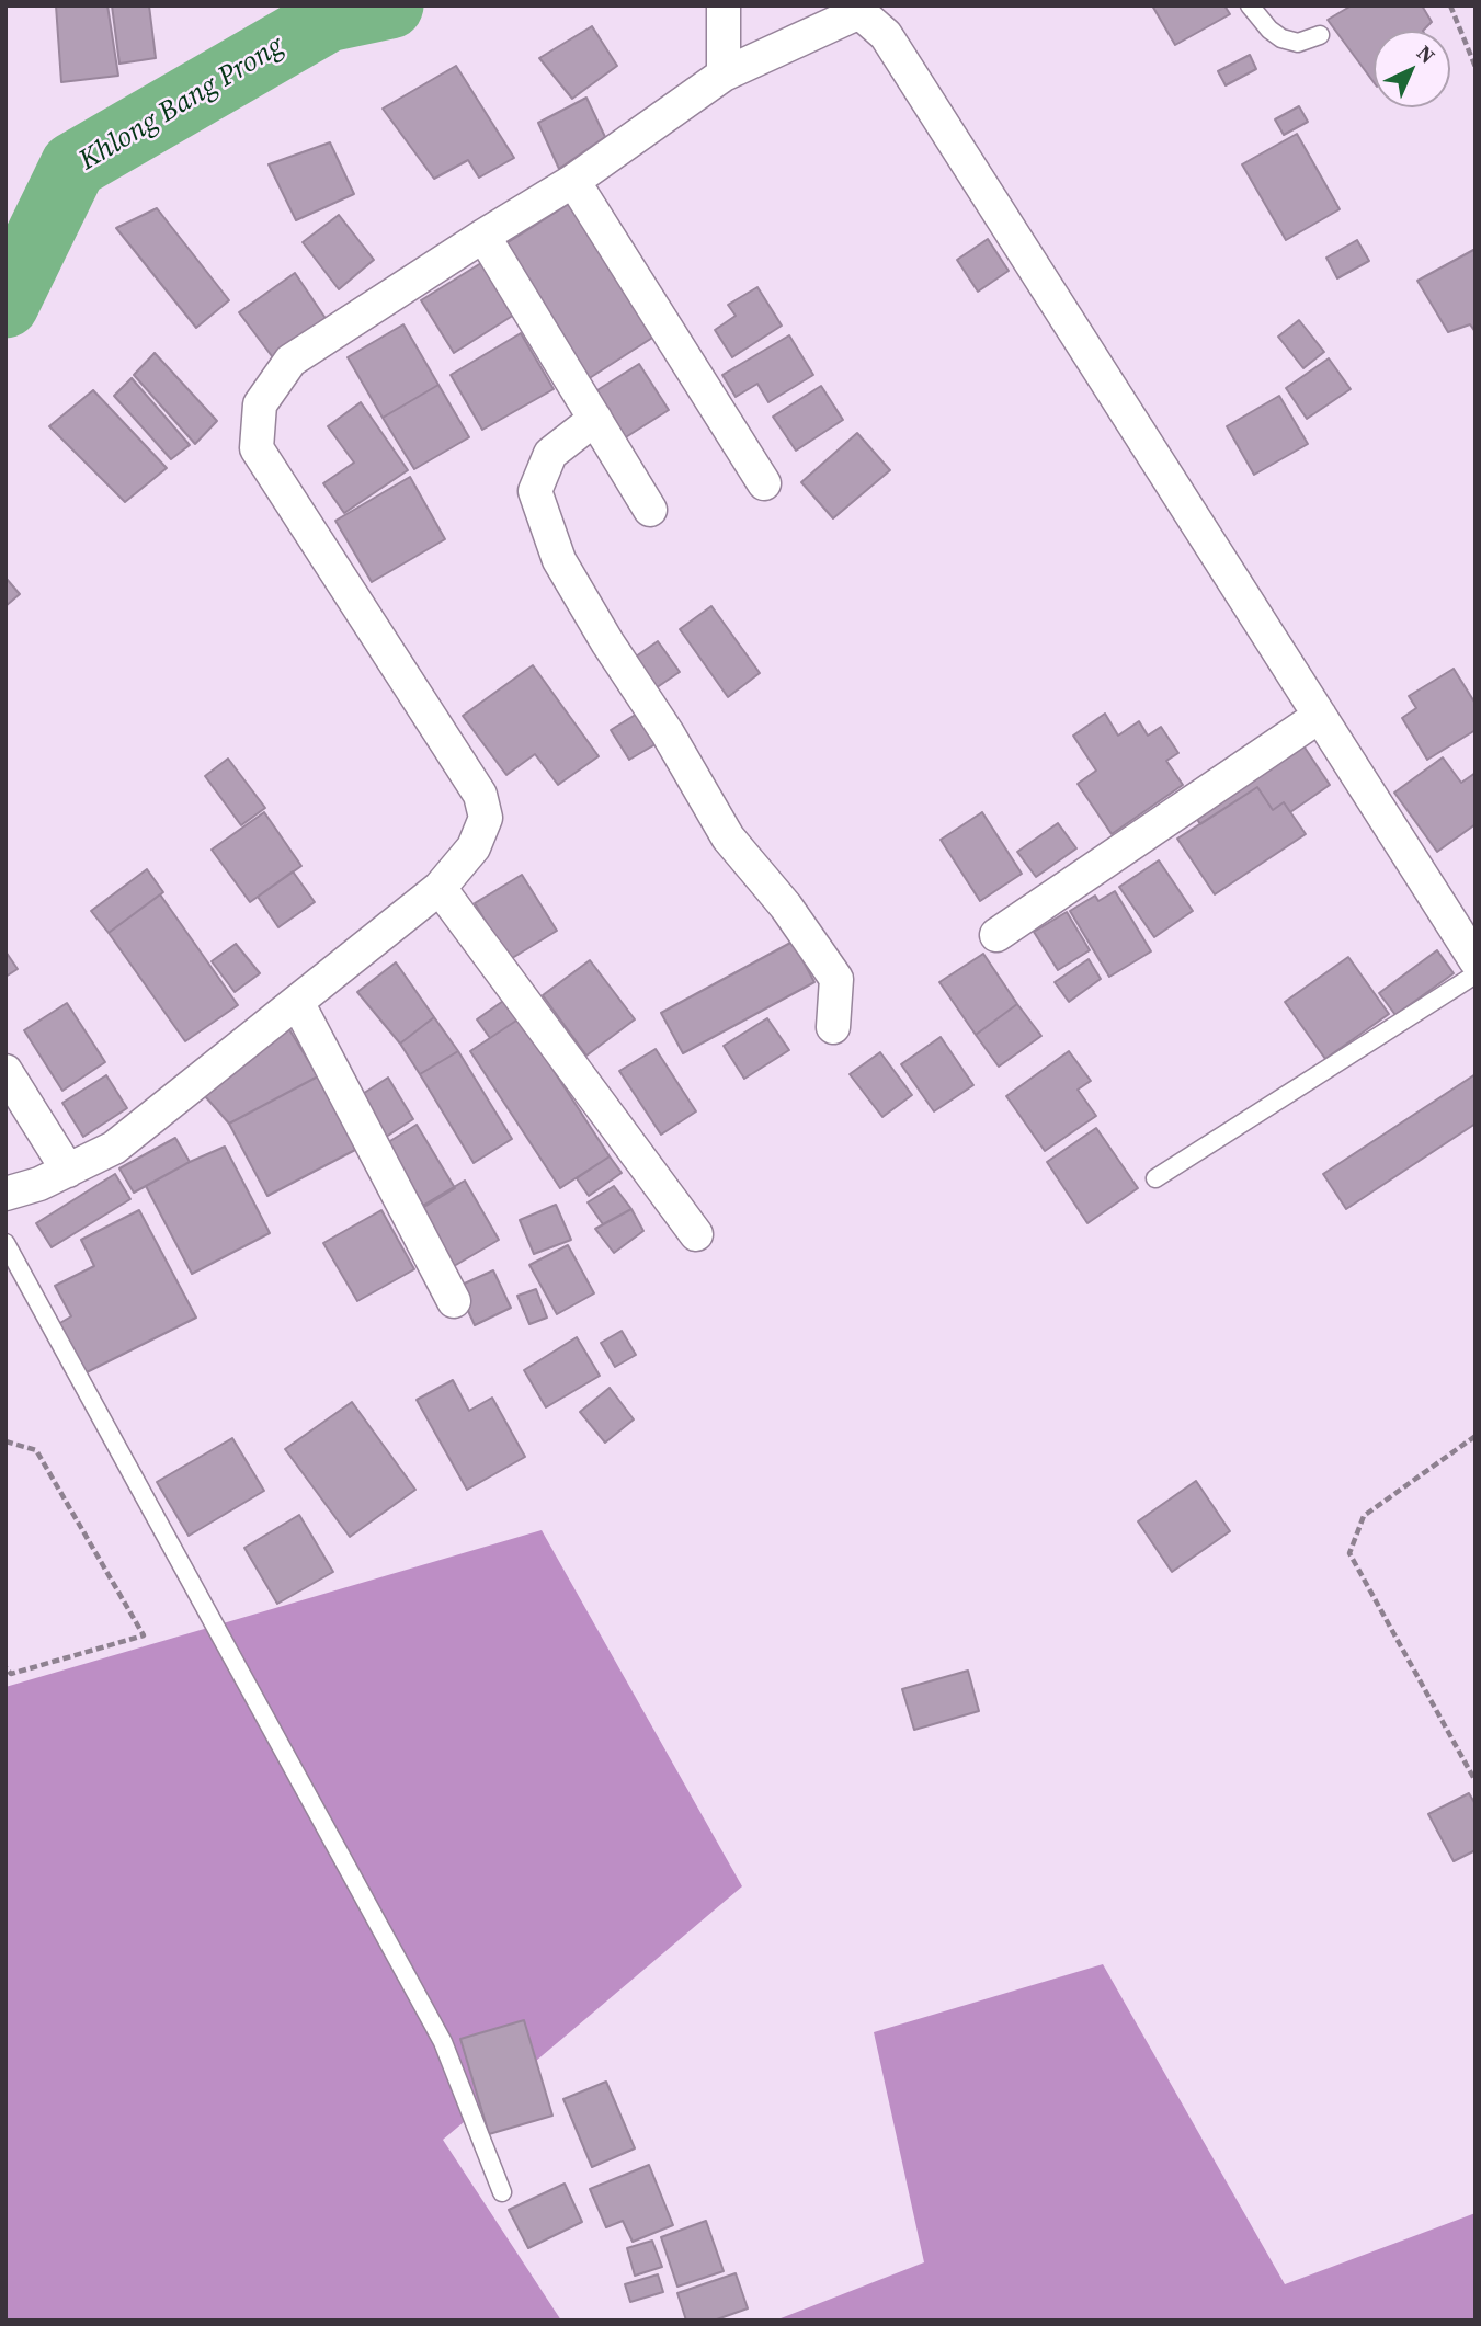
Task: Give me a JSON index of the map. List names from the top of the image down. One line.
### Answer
{"water":["Khlong Bang Prong"],"north":"top right"}
